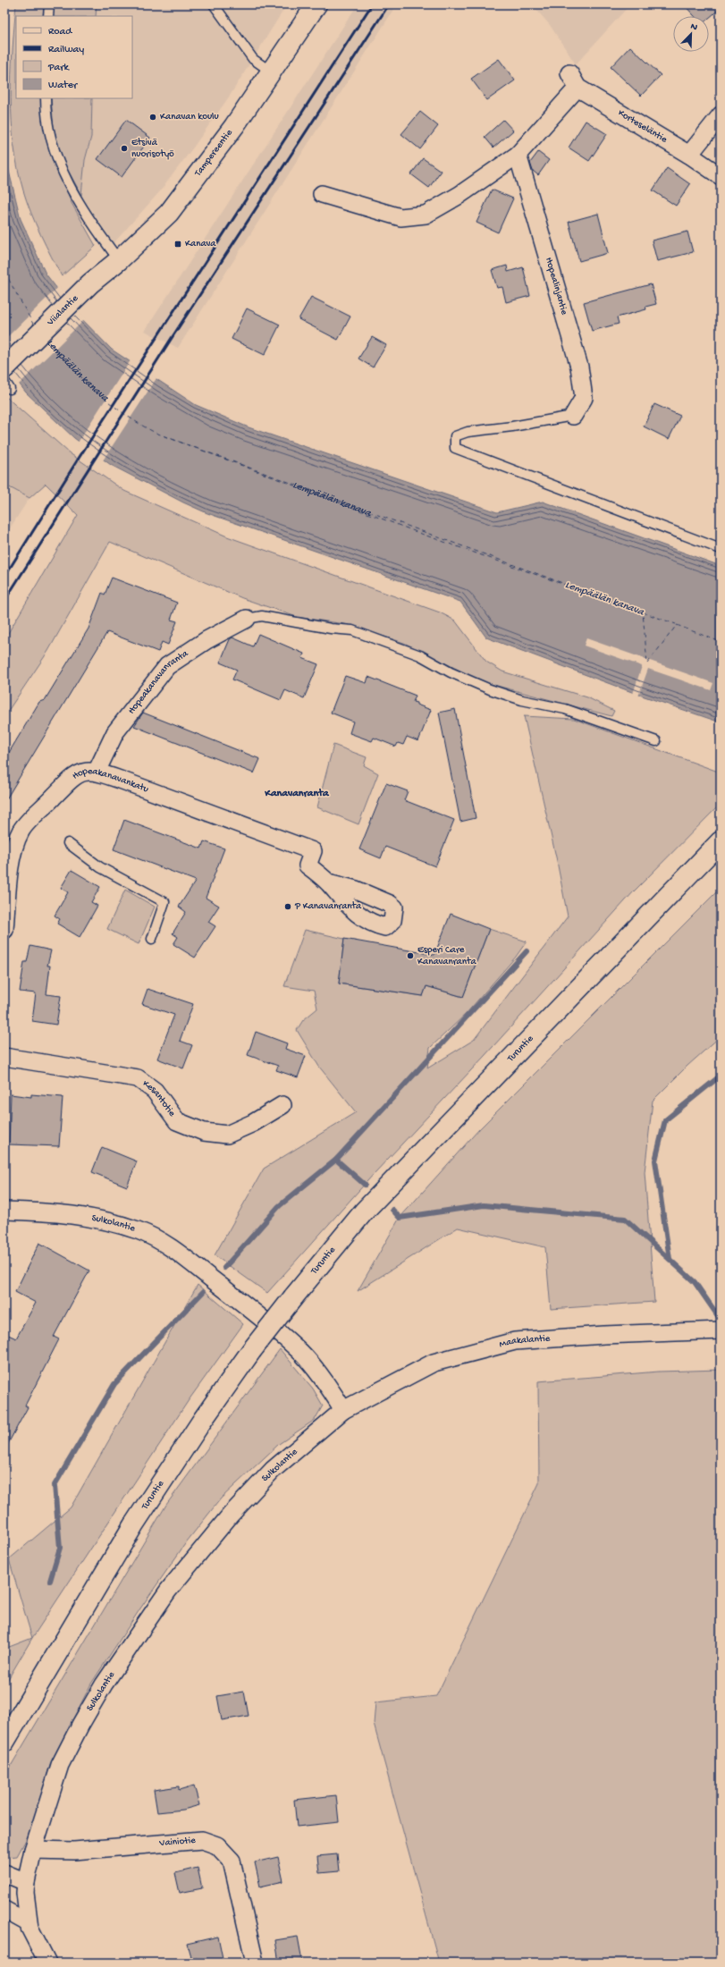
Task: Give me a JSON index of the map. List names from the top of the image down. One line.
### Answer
{"streets":{"main road":["Tampereentie","Viialantie","Turuntie"],"street":["Korteseläntie","Hopealinjantie","Hopeakanavanranta","Hopeakanavankatu","Kesantotie","Sulkolantie","Maakalantie","Vainiotie"]},"crossings":[["Korteseläntie","Hopealinjantie"],["Tampereentie","Viialantie"],["Hopeakanavanranta","Hopeakanavankatu"],["Sulkolantie","Maakalantie"],["Sulkolantie","Vainiotie"]],"districts":["Kanavanranta"],"water":["Lempäälän kanava"],"places":{"other":["Kanavan koulu","Etsivä nuorisotyö","P Kanavanranta","Esperi Care Kanavanranta"],"transit":["Kanava"]},"legend":["Road","Railway","Park","Water"],"north":"top right"}
